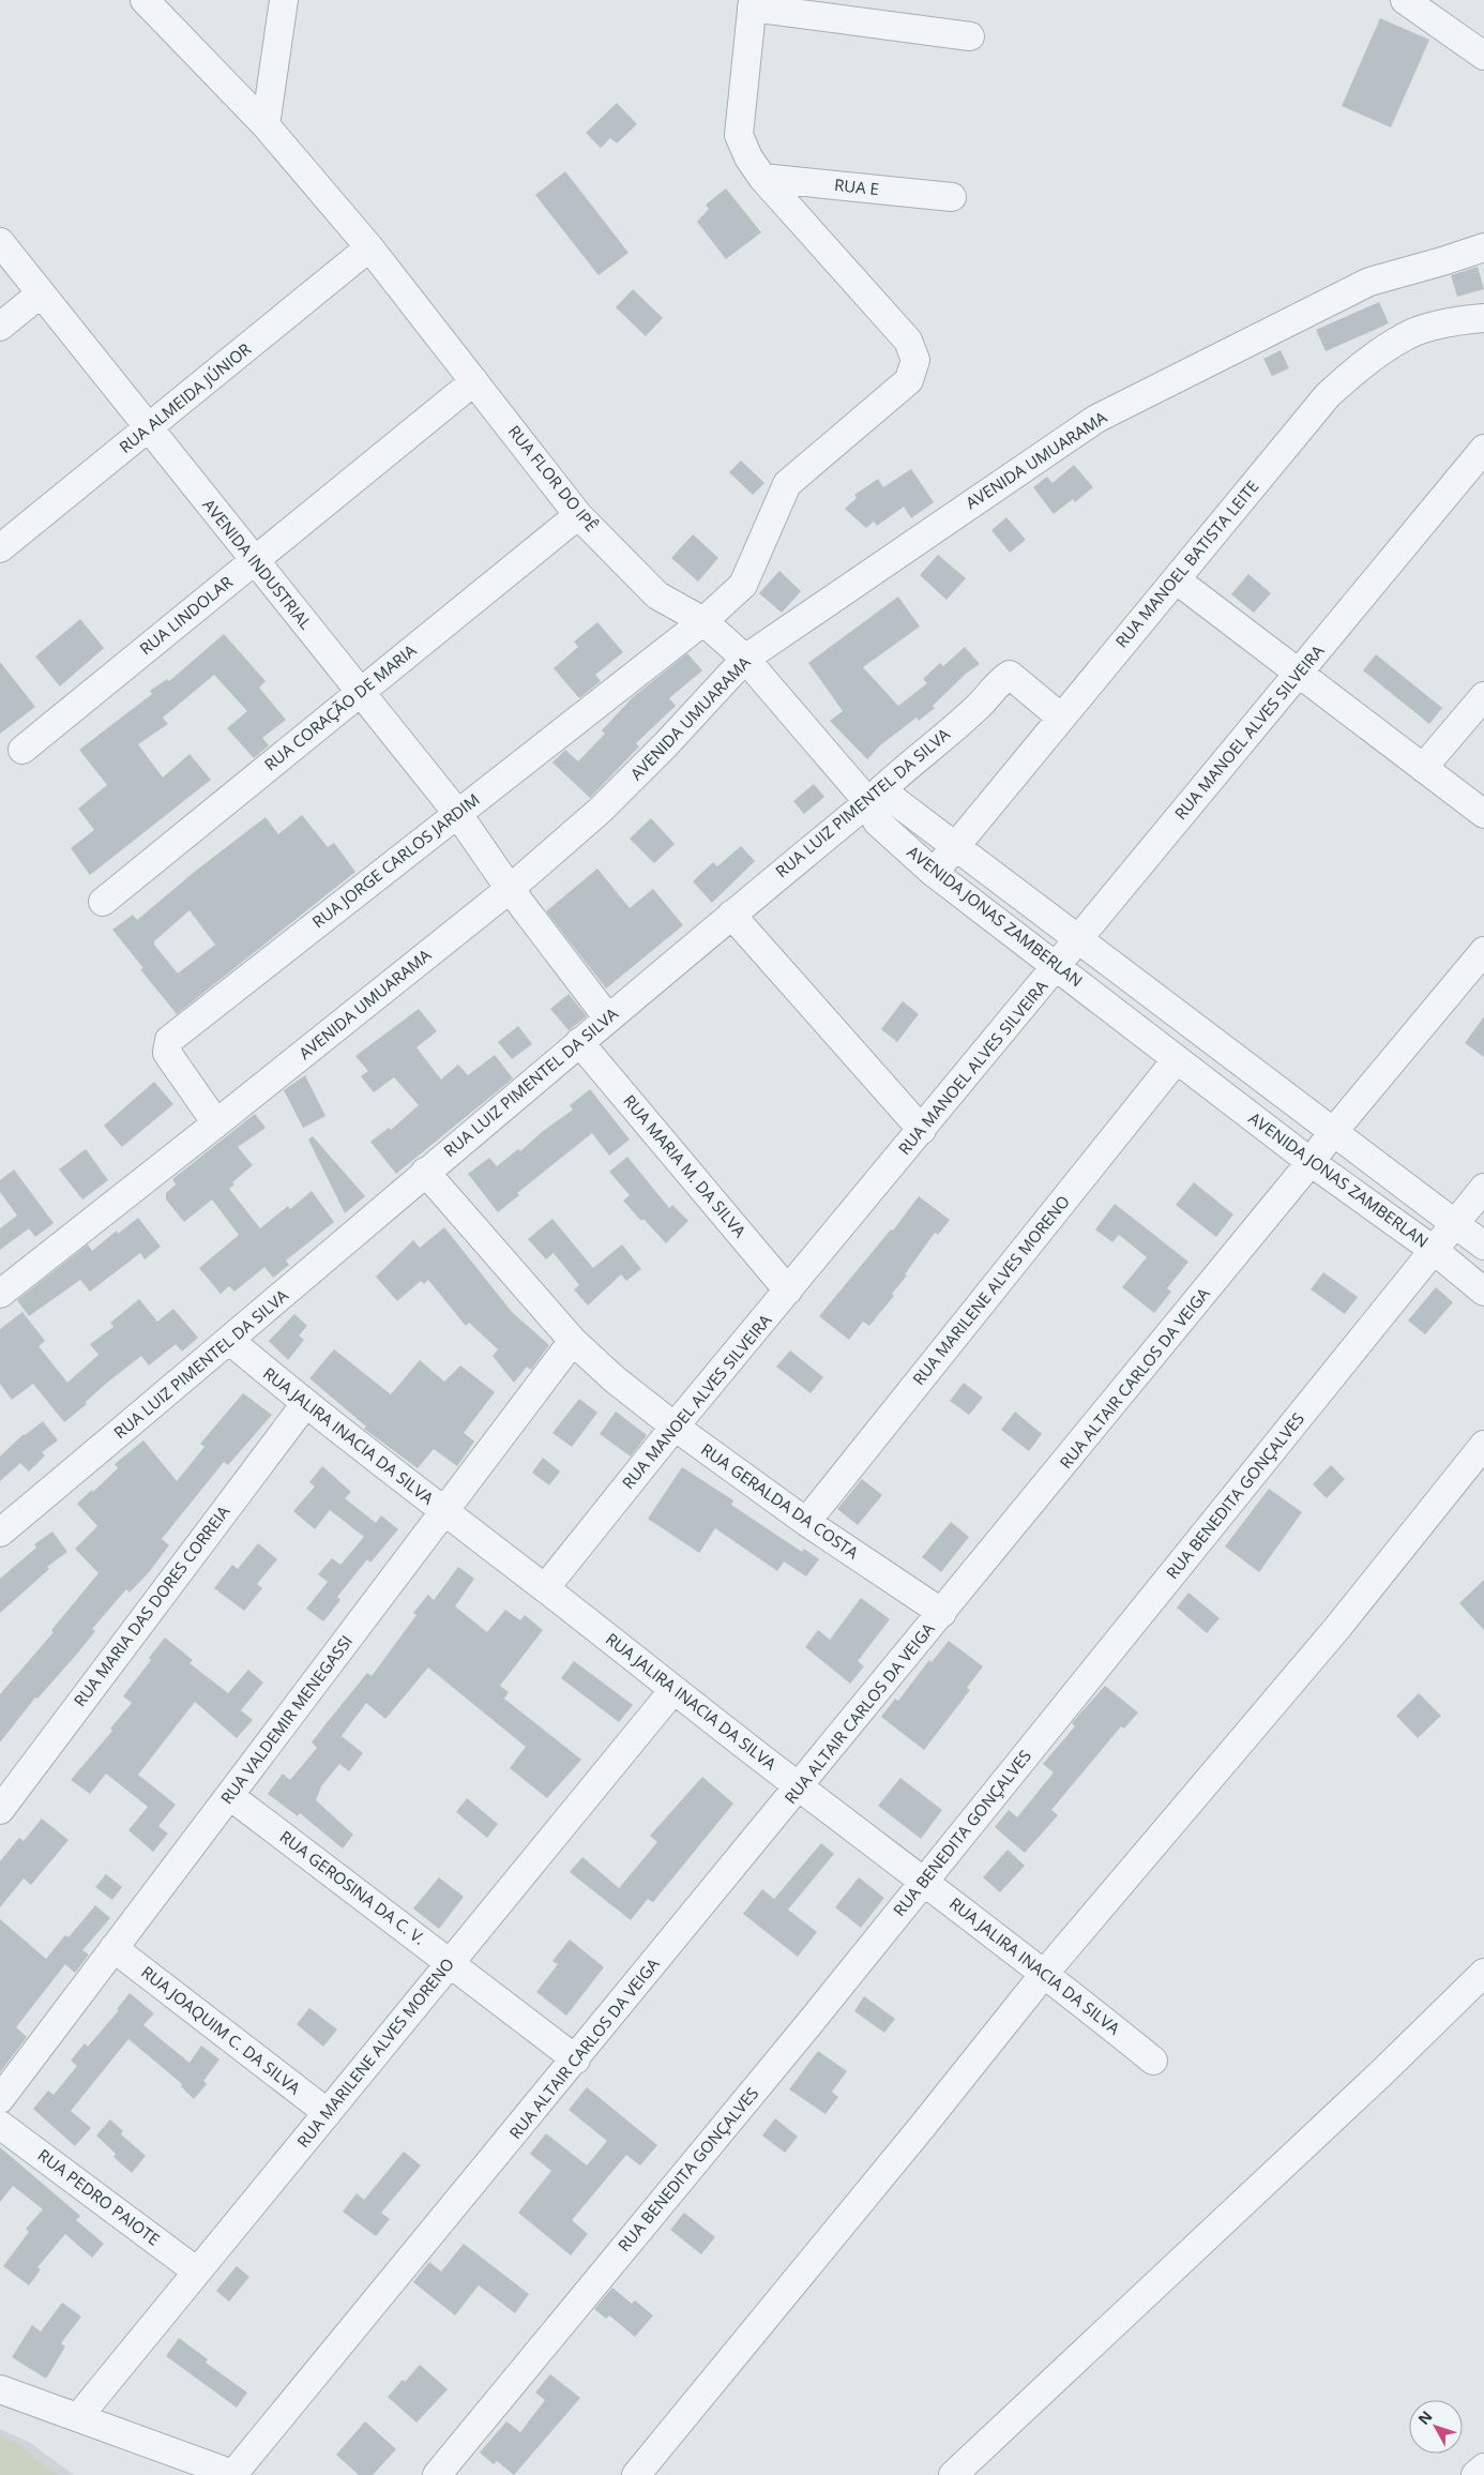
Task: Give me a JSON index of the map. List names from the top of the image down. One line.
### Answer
{"streets":{"street":["RUA E","RUA ALMEIDA JÚNIOR","AVENIDA UMUARAMA","RUA FLOR DO IPÊ","AVENIDA INDUSTRIAL","RUA MANOEL BATISTA LEITE","RUA LINDOLAR","RUA CORAÇÃO DE MARIA","RUA MANOEL ALVES SILVEIRA","RUA LUIZ PIMENTEL DA SILVA","RUA JORGE CARLOS JARDIM","AVENIDA JONAS ZAMBERLAN","RUA MARIA M. DA SILVA","RUA MARILENE ALVES MORENO","RUA ALTAIR CARLOS DA VEIGA","RUA JALIRA INACIA DA SILVA","RUA BENEDITA GONÇALVES","RUA GERALDA DA COSTA","RUA MARIA DAS DORES CORREIA","RUA VALDEMIR MENEGASSI","RUA GEROSINA DA C. V.","RUA JOAQUIM C. DA SILVA","RUA PEDRO PAIOTE"]},"crossings":[["RUA E","RUA JORGE CARLOS JARDIM"],["RUA ALMEIDA JÚNIOR","RUA FLOR DO IPÊ"],["RUA ALMEIDA JÚNIOR","AVENIDA INDUSTRIAL"],["AVENIDA UMUARAMA","RUA FLOR DO IPÊ"],["AVENIDA UMUARAMA","AVENIDA INDUSTRIAL"],["AVENIDA UMUARAMA","RUA JORGE CARLOS JARDIM"],["RUA FLOR DO IPÊ","RUA LINDOLAR"],["RUA FLOR DO IPÊ","RUA CORAÇÃO DE MARIA"],["RUA FLOR DO IPÊ","RUA LUIZ PIMENTEL DA SILVA"],["RUA FLOR DO IPÊ","RUA JORGE CARLOS JARDIM"],["RUA FLOR DO IPÊ","AVENIDA JONAS ZAMBERLAN"],["AVENIDA INDUSTRIAL","RUA LINDOLAR"],["AVENIDA INDUSTRIAL","RUA CORAÇÃO DE MARIA"],["AVENIDA INDUSTRIAL","RUA LUIZ PIMENTEL DA SILVA"],["AVENIDA INDUSTRIAL","RUA JORGE CARLOS JARDIM"],["RUA MANOEL BATISTA LEITE","RUA LUIZ PIMENTEL DA SILVA"],["RUA MANOEL BATISTA LEITE","AVENIDA JONAS ZAMBERLAN"],["RUA MANOEL ALVES SILVEIRA","AVENIDA JONAS ZAMBERLAN"],["RUA MANOEL ALVES SILVEIRA","RUA MARIA M. DA SILVA"],["RUA MANOEL ALVES SILVEIRA","RUA JALIRA INACIA DA SILVA"],["RUA MANOEL ALVES SILVEIRA","RUA GERALDA DA COSTA"],["RUA LUIZ PIMENTEL DA SILVA","AVENIDA JONAS ZAMBERLAN"],["RUA LUIZ PIMENTEL DA SILVA","RUA MARIA M. DA SILVA"],["RUA LUIZ PIMENTEL DA SILVA","RUA JALIRA INACIA DA SILVA"],["RUA LUIZ PIMENTEL DA SILVA","RUA GERALDA DA COSTA"],["AVENIDA JONAS ZAMBERLAN","RUA MARILENE ALVES MORENO"],["AVENIDA JONAS ZAMBERLAN","RUA ALTAIR CARLOS DA VEIGA"],["AVENIDA JONAS ZAMBERLAN","RUA BENEDITA GONÇALVES"],["RUA MARILENE ALVES MORENO","RUA JALIRA INACIA DA SILVA"],["RUA MARILENE ALVES MORENO","RUA GERALDA DA COSTA"],["RUA MARILENE ALVES MORENO","RUA GEROSINA DA C. V."],["RUA MARILENE ALVES MORENO","RUA JOAQUIM C. DA SILVA"],["RUA MARILENE ALVES MORENO","RUA PEDRO PAIOTE"],["RUA ALTAIR CARLOS DA VEIGA","RUA JALIRA INACIA DA SILVA"],["RUA ALTAIR CARLOS DA VEIGA","RUA GERALDA DA COSTA"],["RUA ALTAIR CARLOS DA VEIGA","RUA GEROSINA DA C. V."],["RUA JALIRA INACIA DA SILVA","RUA BENEDITA GONÇALVES"],["RUA JALIRA INACIA DA SILVA","RUA MARIA DAS DORES CORREIA"],["RUA JALIRA INACIA DA SILVA","RUA VALDEMIR MENEGASSI"],["RUA GERALDA DA COSTA","RUA VALDEMIR MENEGASSI"],["RUA VALDEMIR MENEGASSI","RUA GEROSINA DA C. V."],["RUA VALDEMIR MENEGASSI","RUA JOAQUIM C. DA SILVA"]],"north":"top left"}
